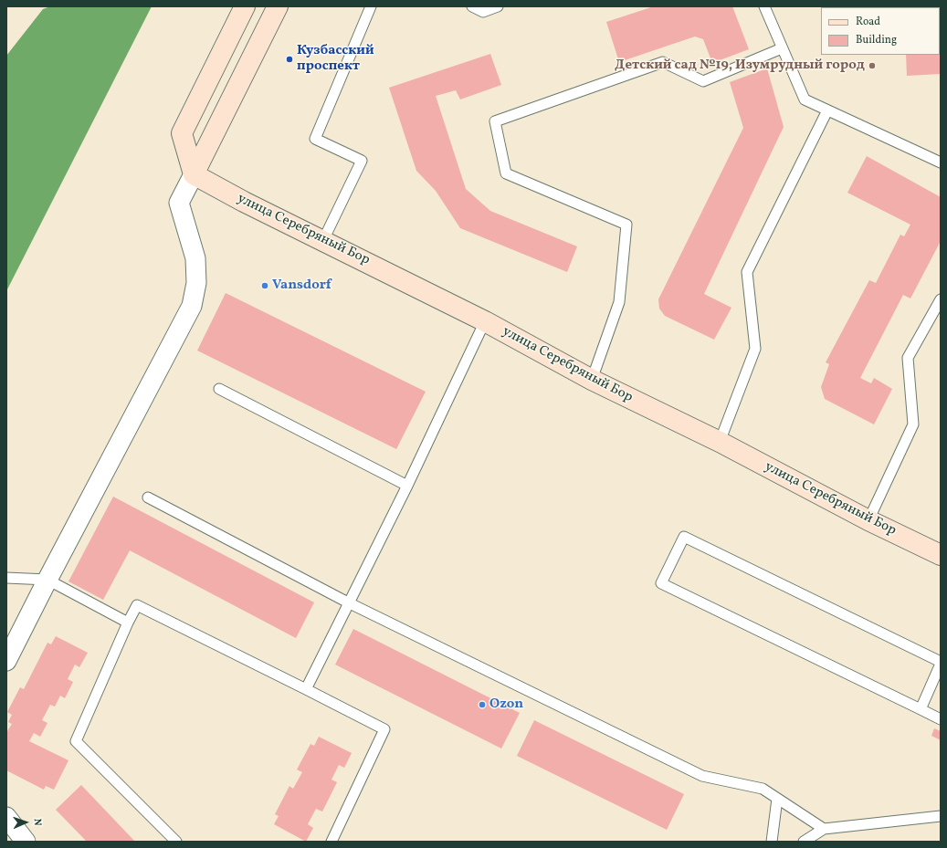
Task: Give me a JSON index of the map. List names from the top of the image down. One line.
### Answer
{"streets":{"street":["улица Серебряный Бор"]},"places":["Кузбасский проспект","Детский сад №19, Изумрудный город","Vansdorf","Ozon"],"legend":["Road","Building"],"north":"right"}
